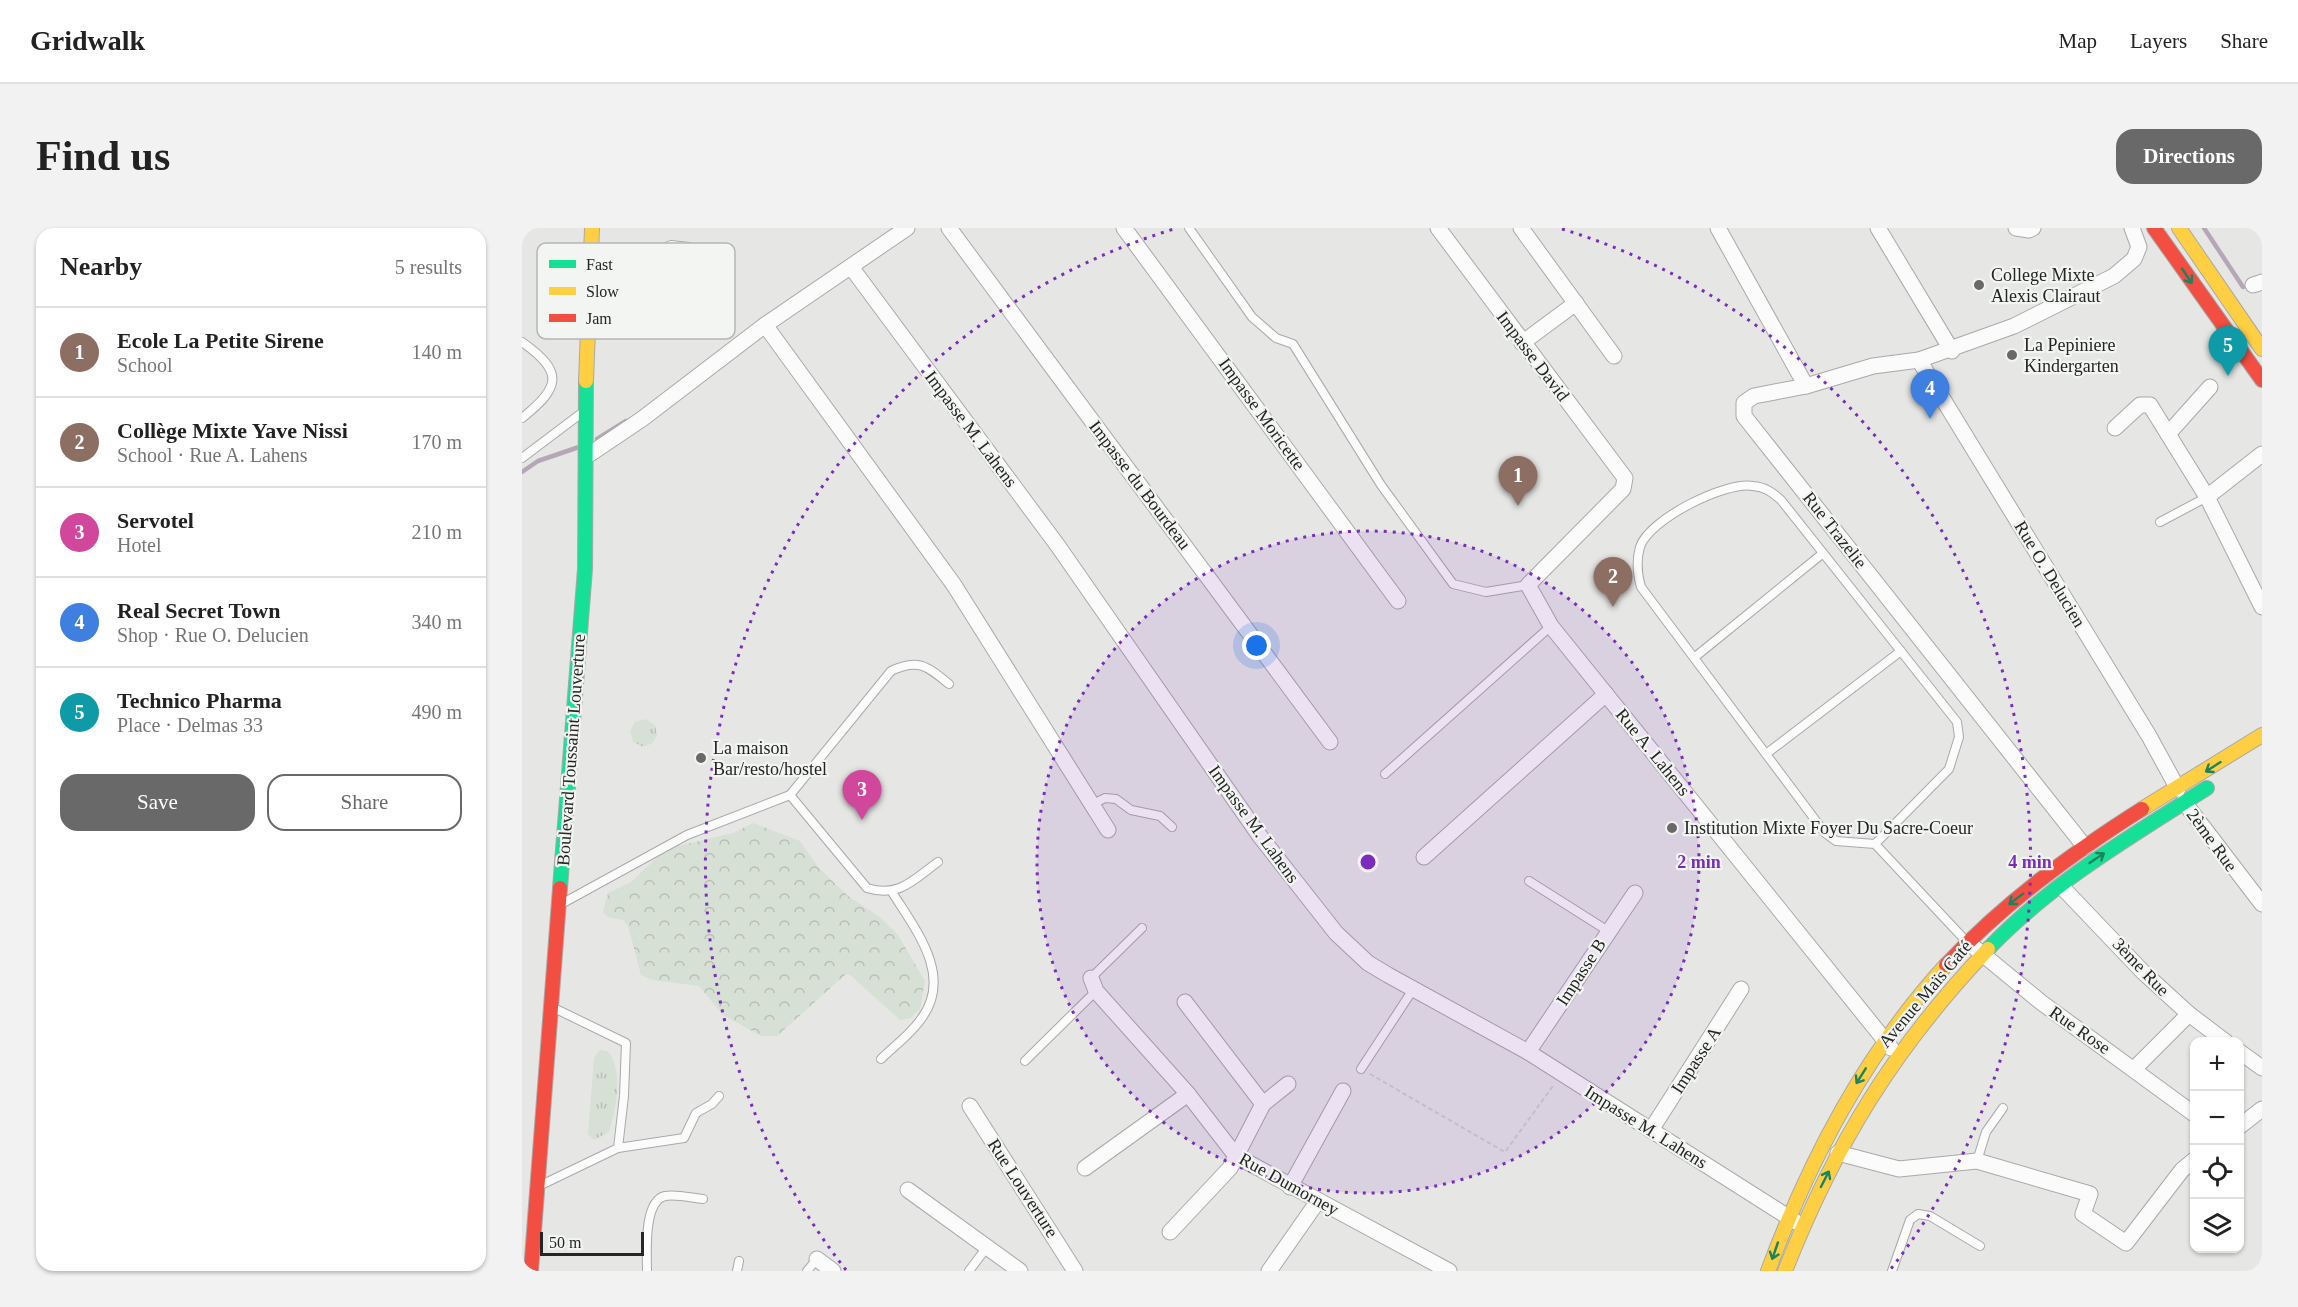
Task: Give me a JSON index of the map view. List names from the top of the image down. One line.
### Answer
{"streets":{"main road":["Boulevard Toussaint Louverture","Avenue Maïs Gaté"],"street":["Impasse David","Impasse Moricette","Impasse M. Lahens","Impasse du Bourdeau","Rue Trazelie","Rue O. Delucien","Rue A. Lahens","2ème Rue","3ème Rue","Impasse B","Rue Rose","Impasse A","Rue Dumorney","Rue Louverture"]},"crossings":[["Impasse David","Rue A. Lahens"],["Impasse M. Lahens","Impasse B"],["Impasse M. Lahens","Avenue Maïs Gaté"],["Impasse M. Lahens","Impasse A"],["Rue Trazelie","Avenue Maïs Gaté"],["Rue O. Delucien","2ème Rue"],["Rue O. Delucien","Avenue Maïs Gaté"],["Rue A. Lahens","Avenue Maïs Gaté"],["2ème Rue","Avenue Maïs Gaté"],["3ème Rue","Avenue Maïs Gaté"],["Avenue Maïs Gaté","Rue Rose"]],"places":["College Mixte Alexis Clairaut","La Pepiniere Kindergarten","La maison Bar/resto/hostel","Institution Mixte Foyer Du Sacre-Coeur"],"legend":["Fast","Slow","Jam"],"scale_bar":"50 m","page":{"header":"Gridwalk","nav":["Map","Layers","Share"],"buttons":["Directions",["Save","Share"]],"title":"Find us","heading":["Nearby","5 results"],"list":[{"mark":"1","name":"Ecole La Petite Sirene","note":"School","value":"140 m"},{"mark":"2","name":"Collège Mixte Yave Nissi","note":"School · Rue A. Lahens","value":"170 m"},{"mark":"3","name":"Servotel","note":"Hotel","value":"210 m"},{"mark":"4","name":"Real Secret Town","note":"Shop · Rue O. Delucien","value":"340 m"},{"mark":"5","name":"Technico Pharma","note":"Place · Delmas 33","value":"490 m"}],"pins":["5","4","1","2","3"],"map_buttons":["+","−"],"scale":"50 m"},"rings":["2 min","4 min"]}
